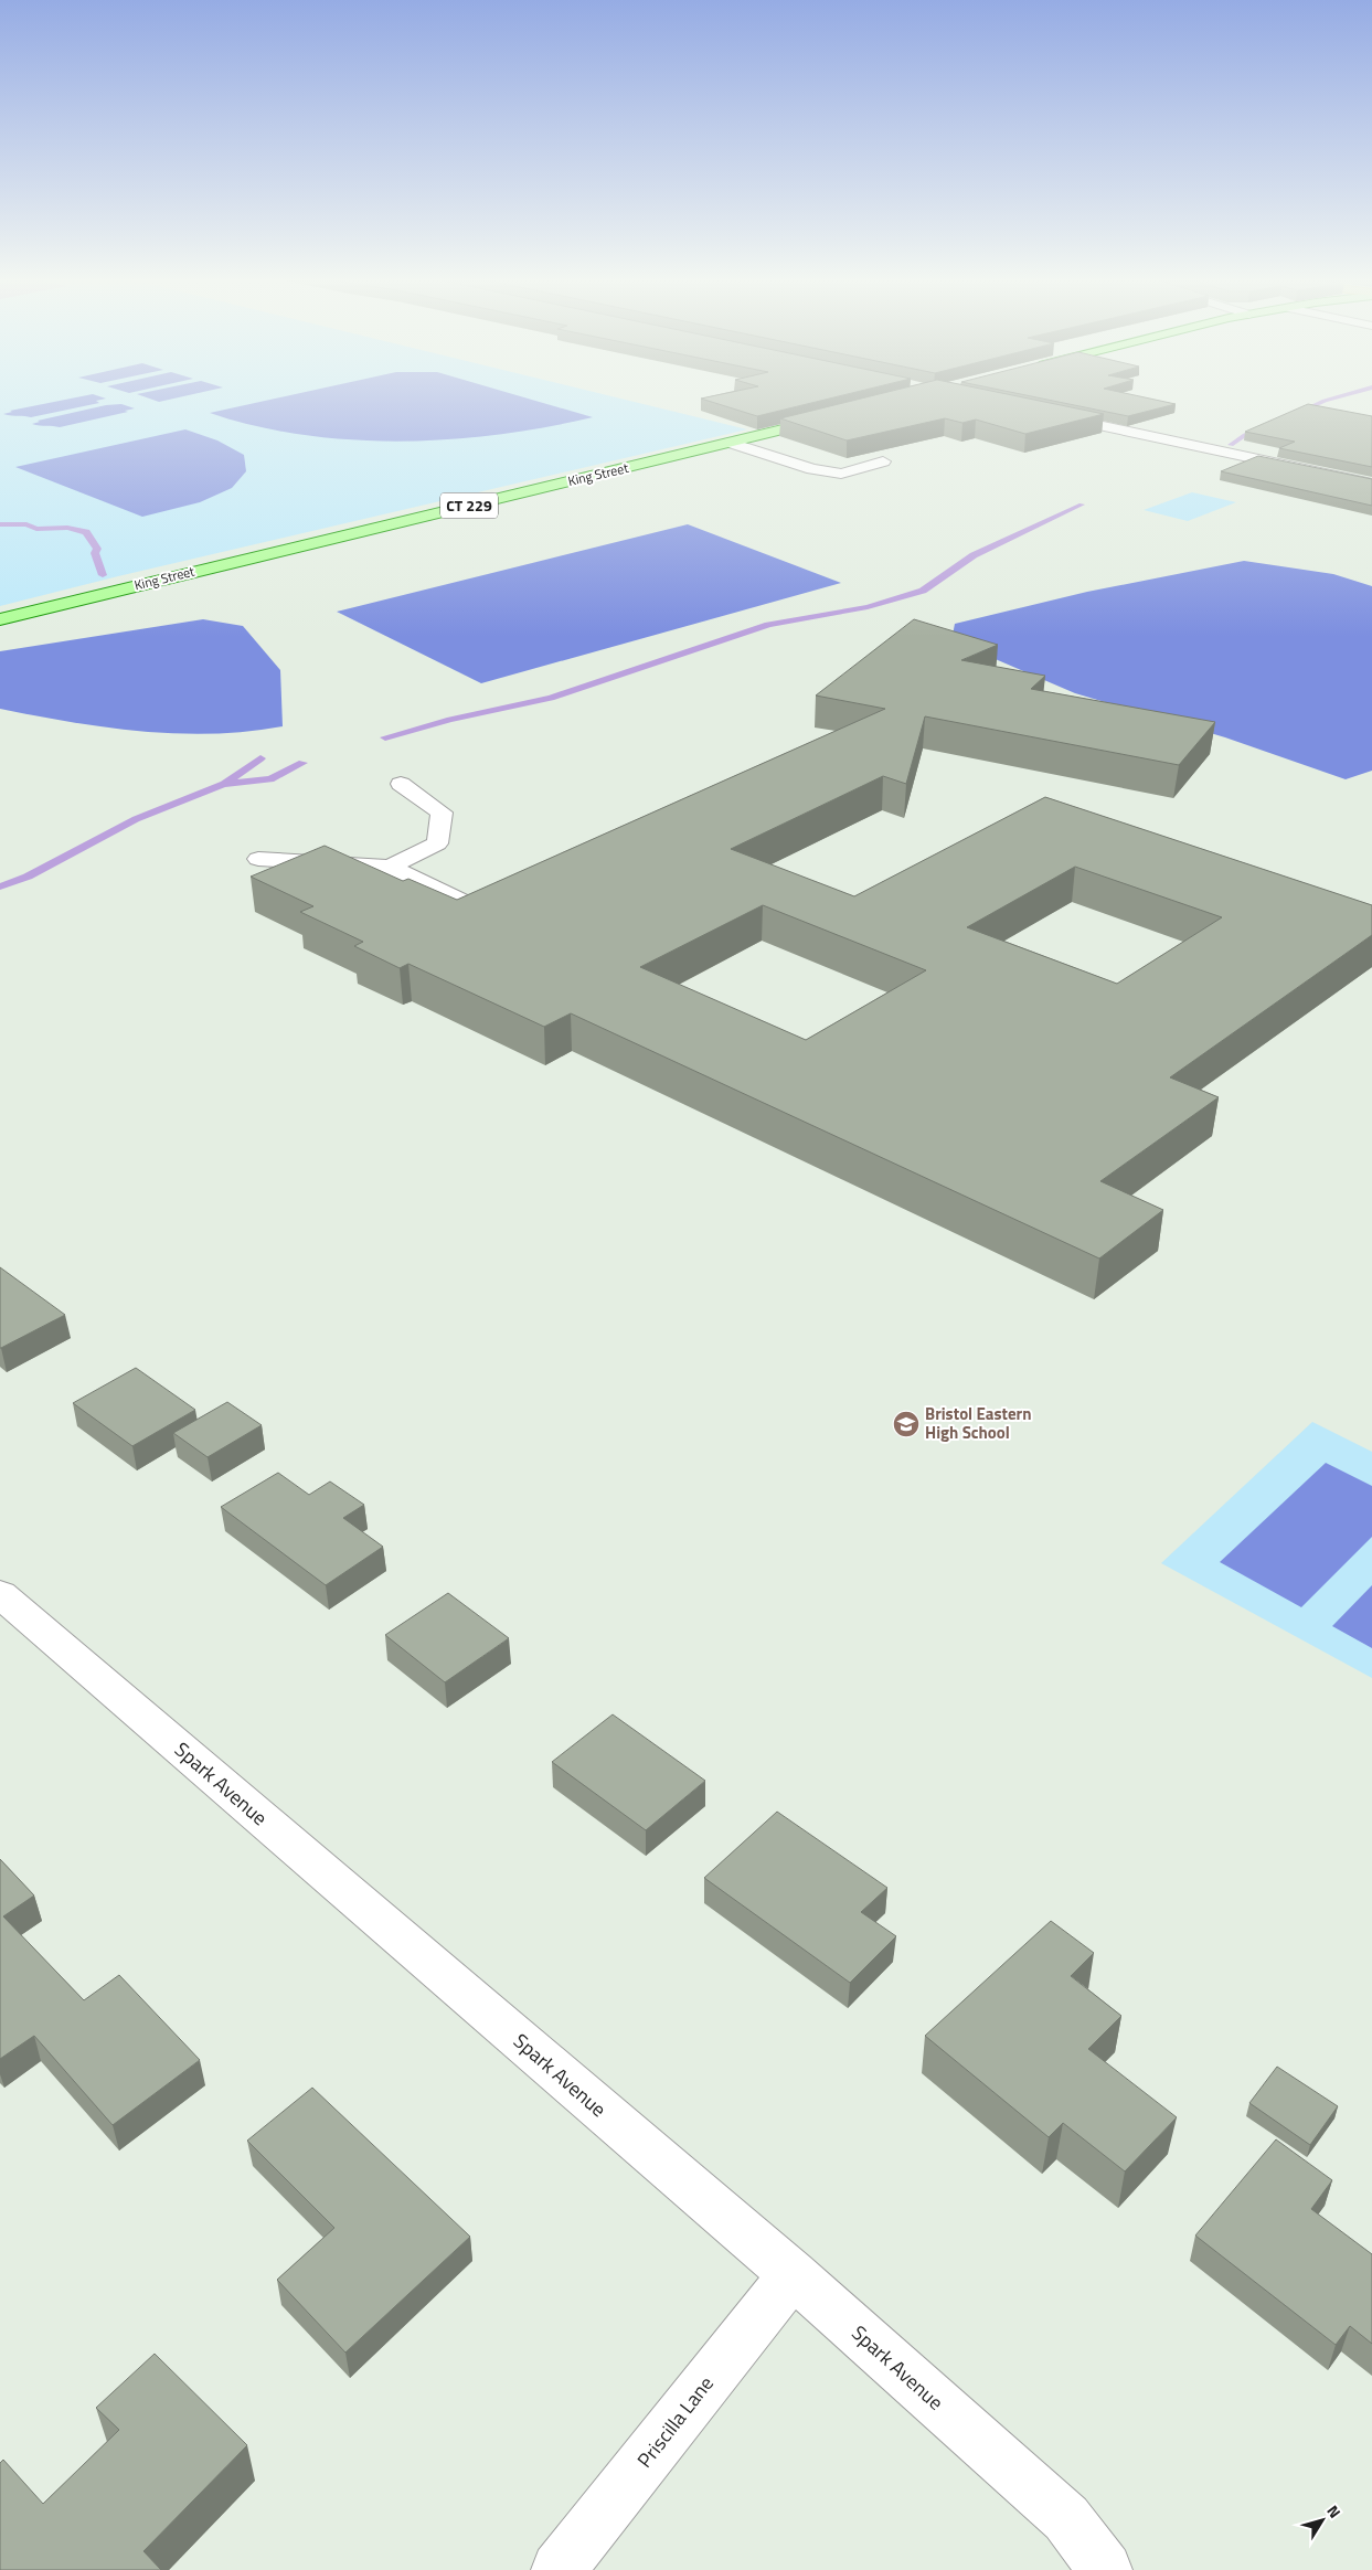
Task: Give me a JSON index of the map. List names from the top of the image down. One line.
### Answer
{"streets":{"main road":["King Street","CT 229"],"street":["Spark Avenue","Priscilla Lane"]},"crossings":[["Spark Avenue","Priscilla Lane"]],"places":{"school or university":["Bristol Eastern High School"]},"north":"top right"}
